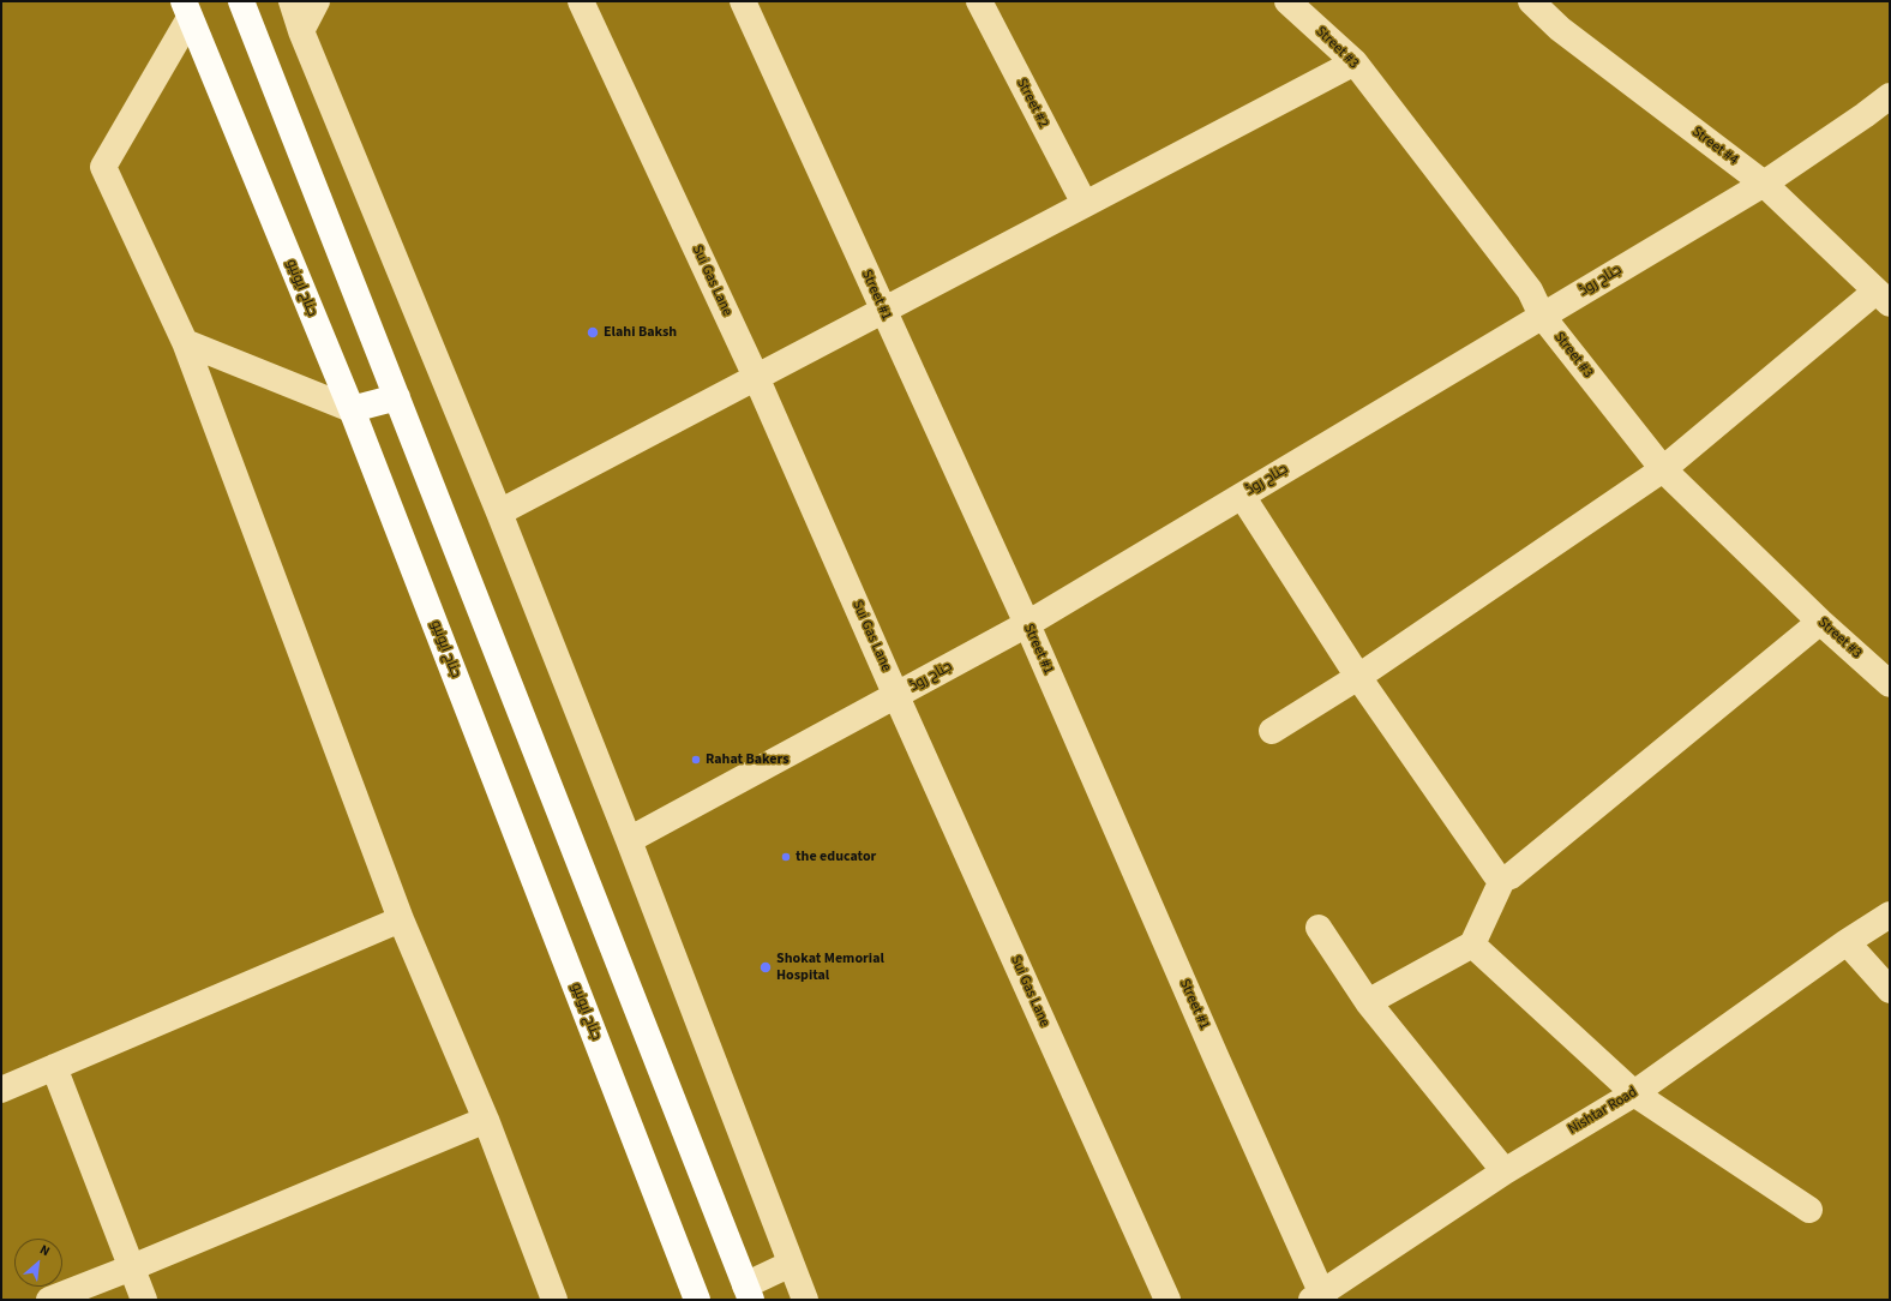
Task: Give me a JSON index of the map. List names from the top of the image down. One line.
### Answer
{"streets":{"main road":["جناح ایونیو"],"street":["Street #3","Street #2","Street #4","Sui Gas Lane","جناح روڈ","Street #1","Nishtar Road"]},"crossings":[["Street #3","جناح روڈ"],["Street #4","جناح روڈ"],["Sui Gas Lane","جناح روڈ"],["جناح روڈ","Street #1"],["Street #1","Nishtar Road"]],"places":["Elahi Baksh","Rahat Bakers","the educator","Shokat Memorial Hospital"],"north":"top right"}
